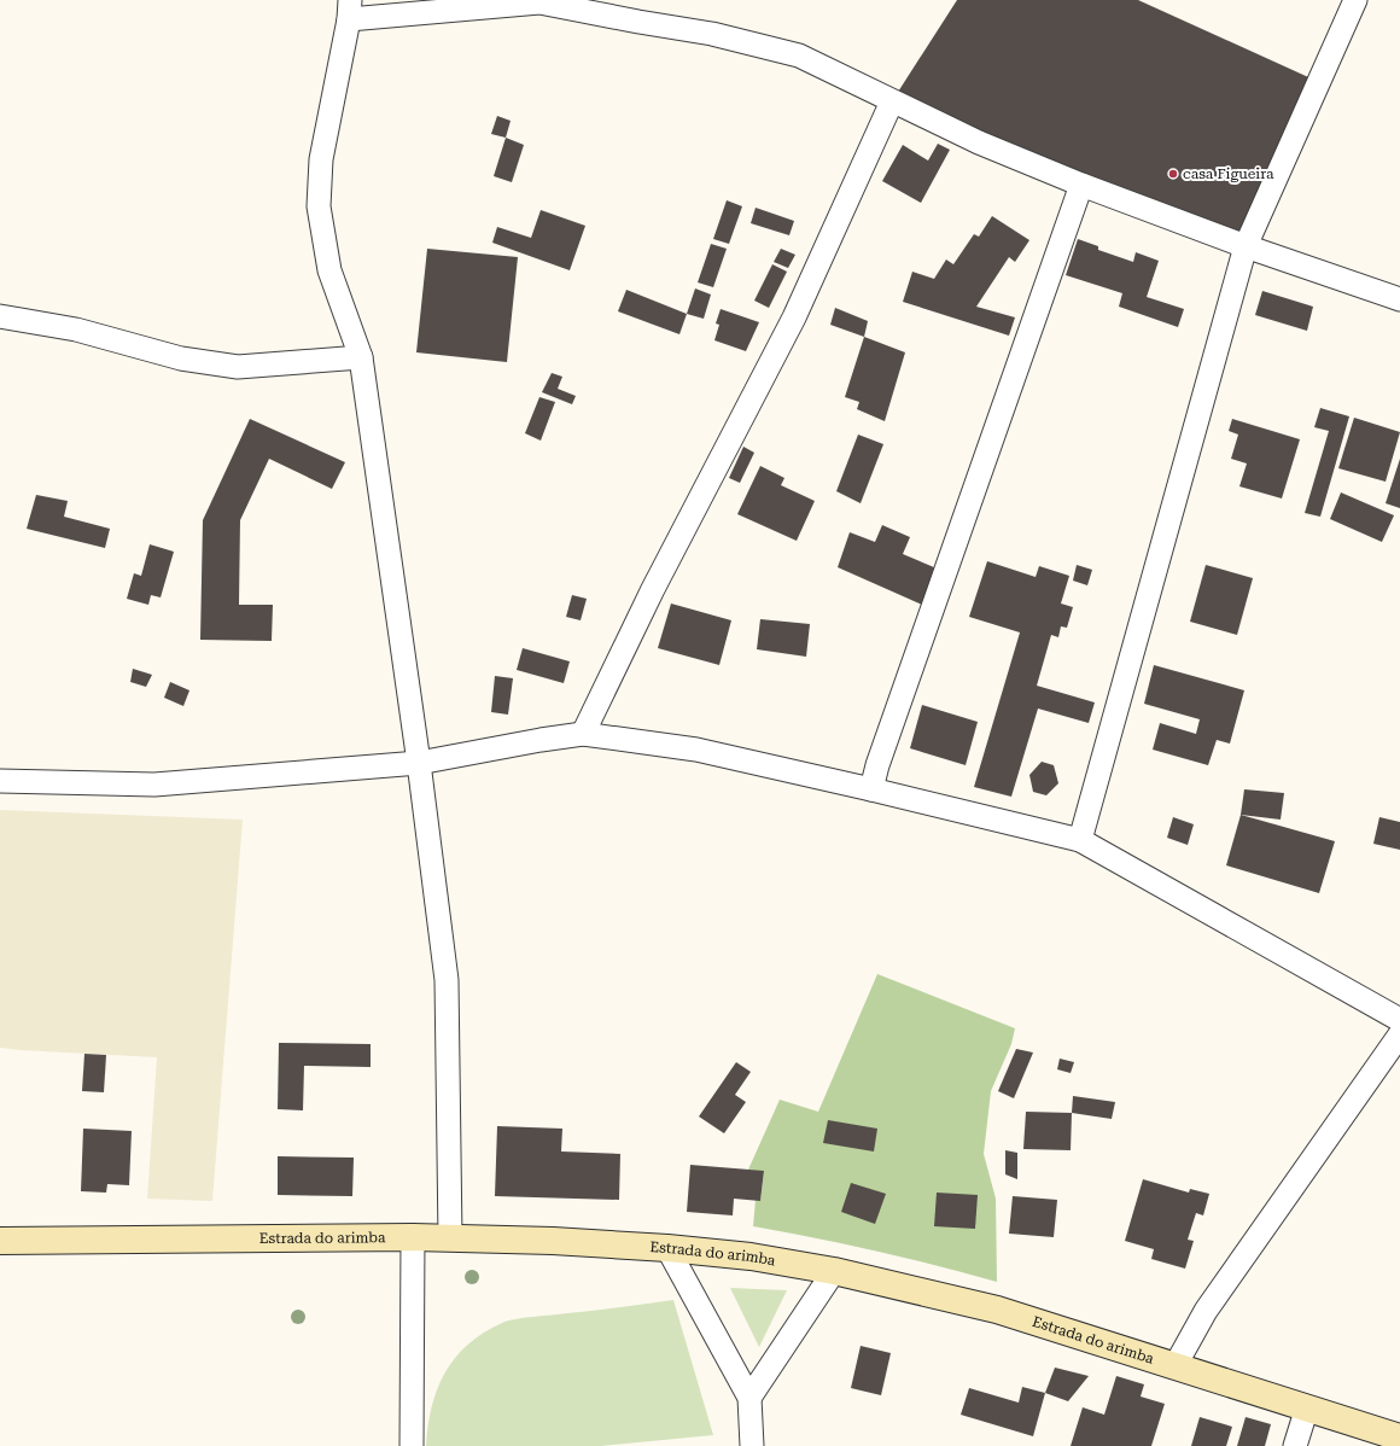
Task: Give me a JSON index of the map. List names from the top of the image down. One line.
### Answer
{"streets":{"main road":["Estrada do arimba"]},"places":["casa Figueira"]}
